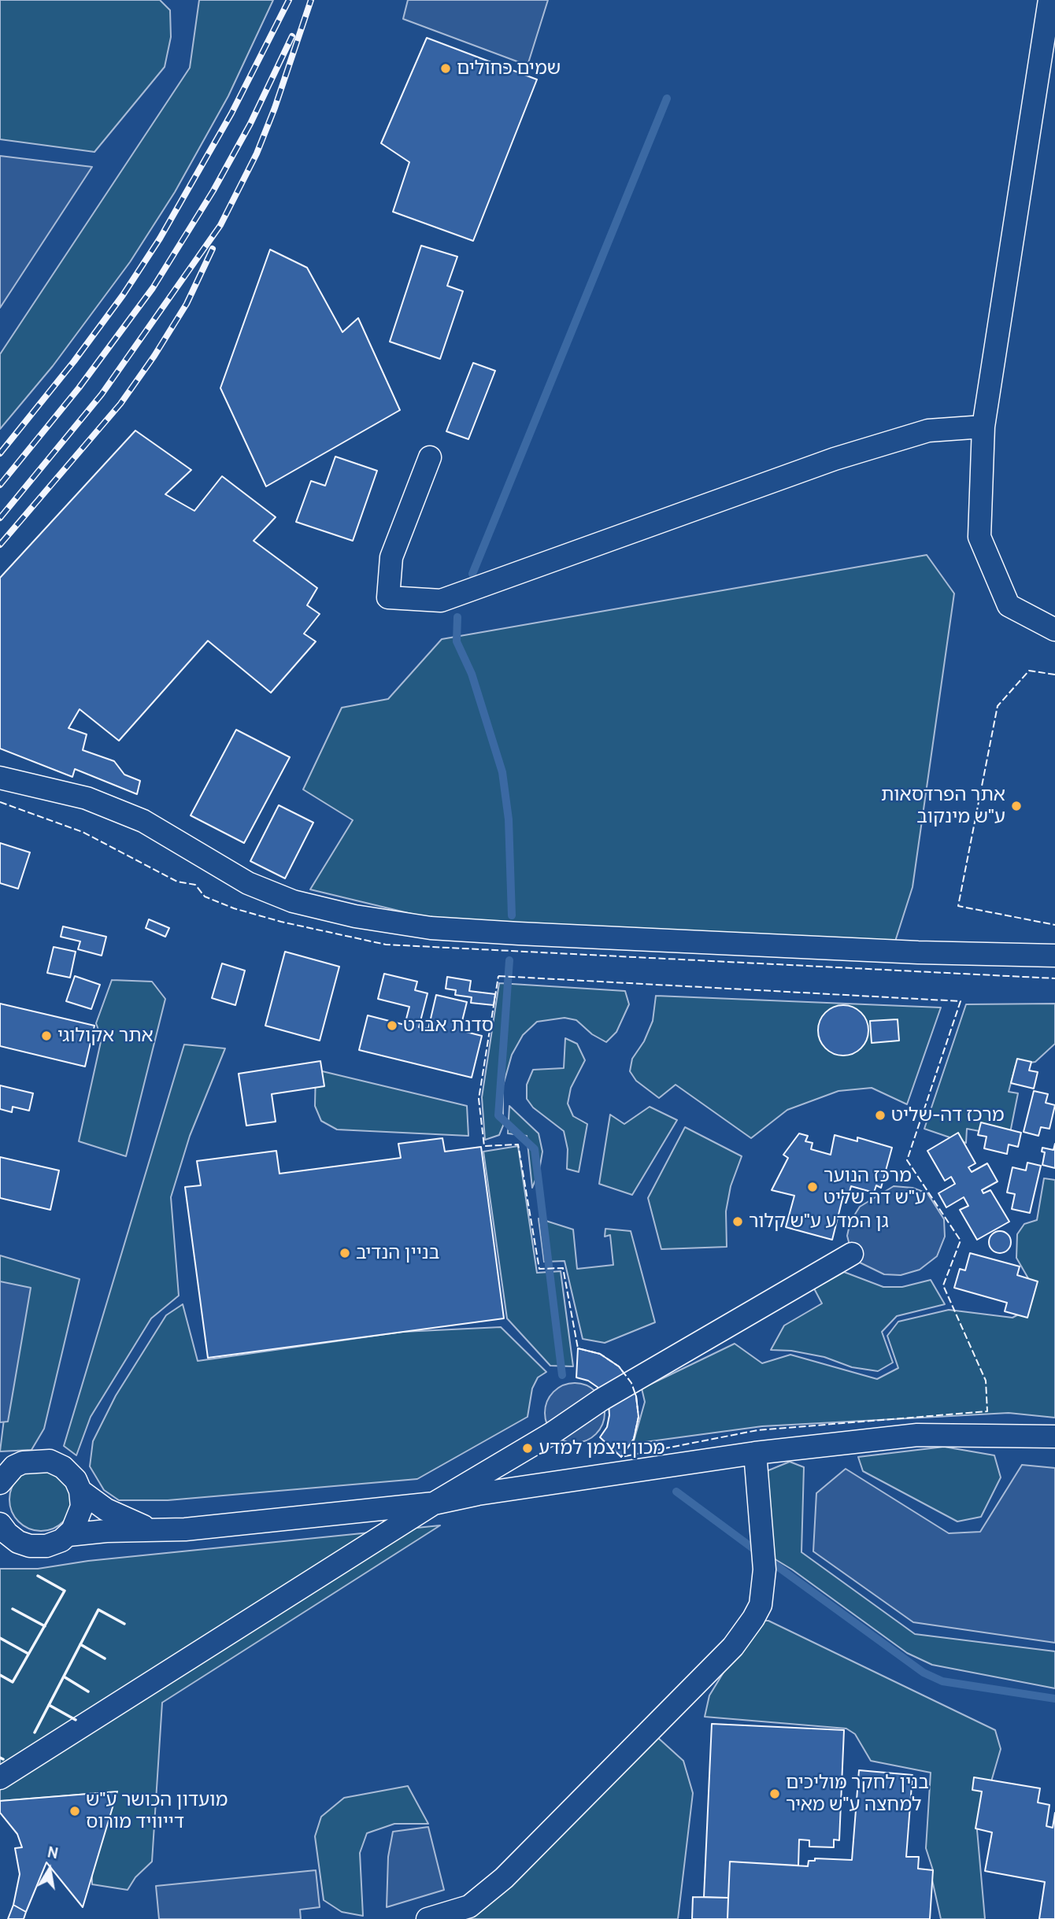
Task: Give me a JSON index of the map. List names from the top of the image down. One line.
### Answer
{"places":["שמים כחולים","אתר הפרדסאות ע\"ש מינקוב","סדנת אברט","אתר אקולוגי","מרכז דה-שליט","מרכז הנוער ע\"ש דה שליט","גן המדע ע\"ש קלור","בניין הנדיב","מכון ויצמן למדע","בנין לחקר מוליכים למחצה ע\"ש מאיר","מועדון הכושר ע\"ש דייוויד מורוס"],"north":"top"}
